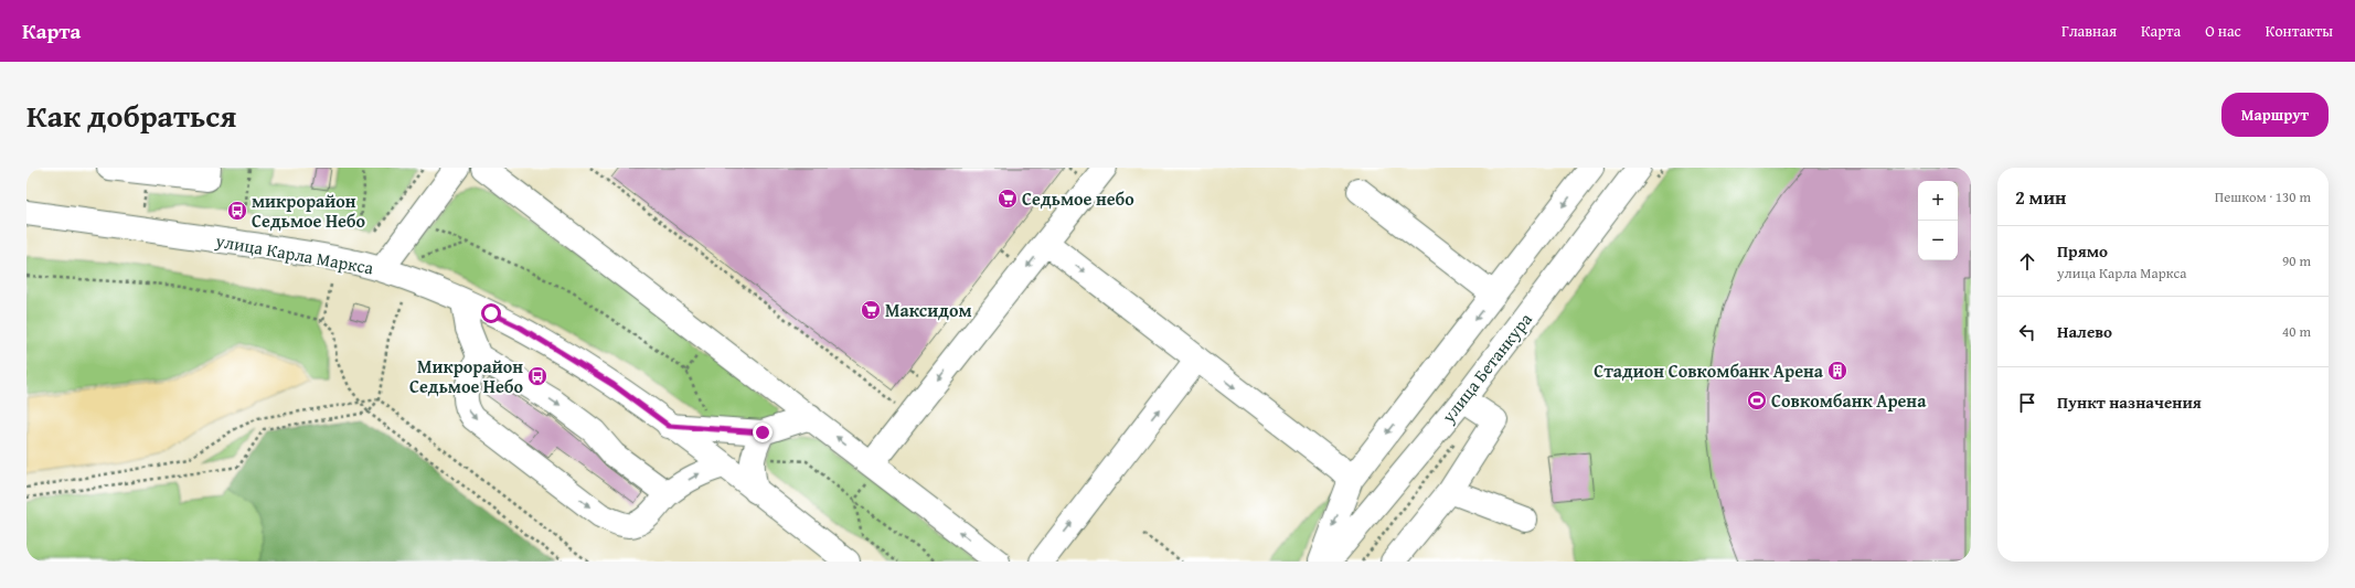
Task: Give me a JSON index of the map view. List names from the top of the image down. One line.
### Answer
{"streets":{"main road":["улица Карла Маркса","улица Бетанкура"]},"places":{"supermarket":["Седьмое небо","Максидом"],"bus stop":["микрорайон Седьмое Небо","Микрорайон Седьмое Небо"],"building":["Стадион Совкомбанк Арена"],"sports":["Совкомбанк Арена"]},"page":{"header":"Карта","nav":["Главная","Карта","О нас","Контакты"],"title":"Как добраться","buttons":"Маршрут","heading":["2 мин","Пешком · 130 m"],"map_buttons":["+","−"],"list":[["Прямо","улица Карла Маркса","90 m"],["Налево","40 m"],"Пункт назначения"]}}
